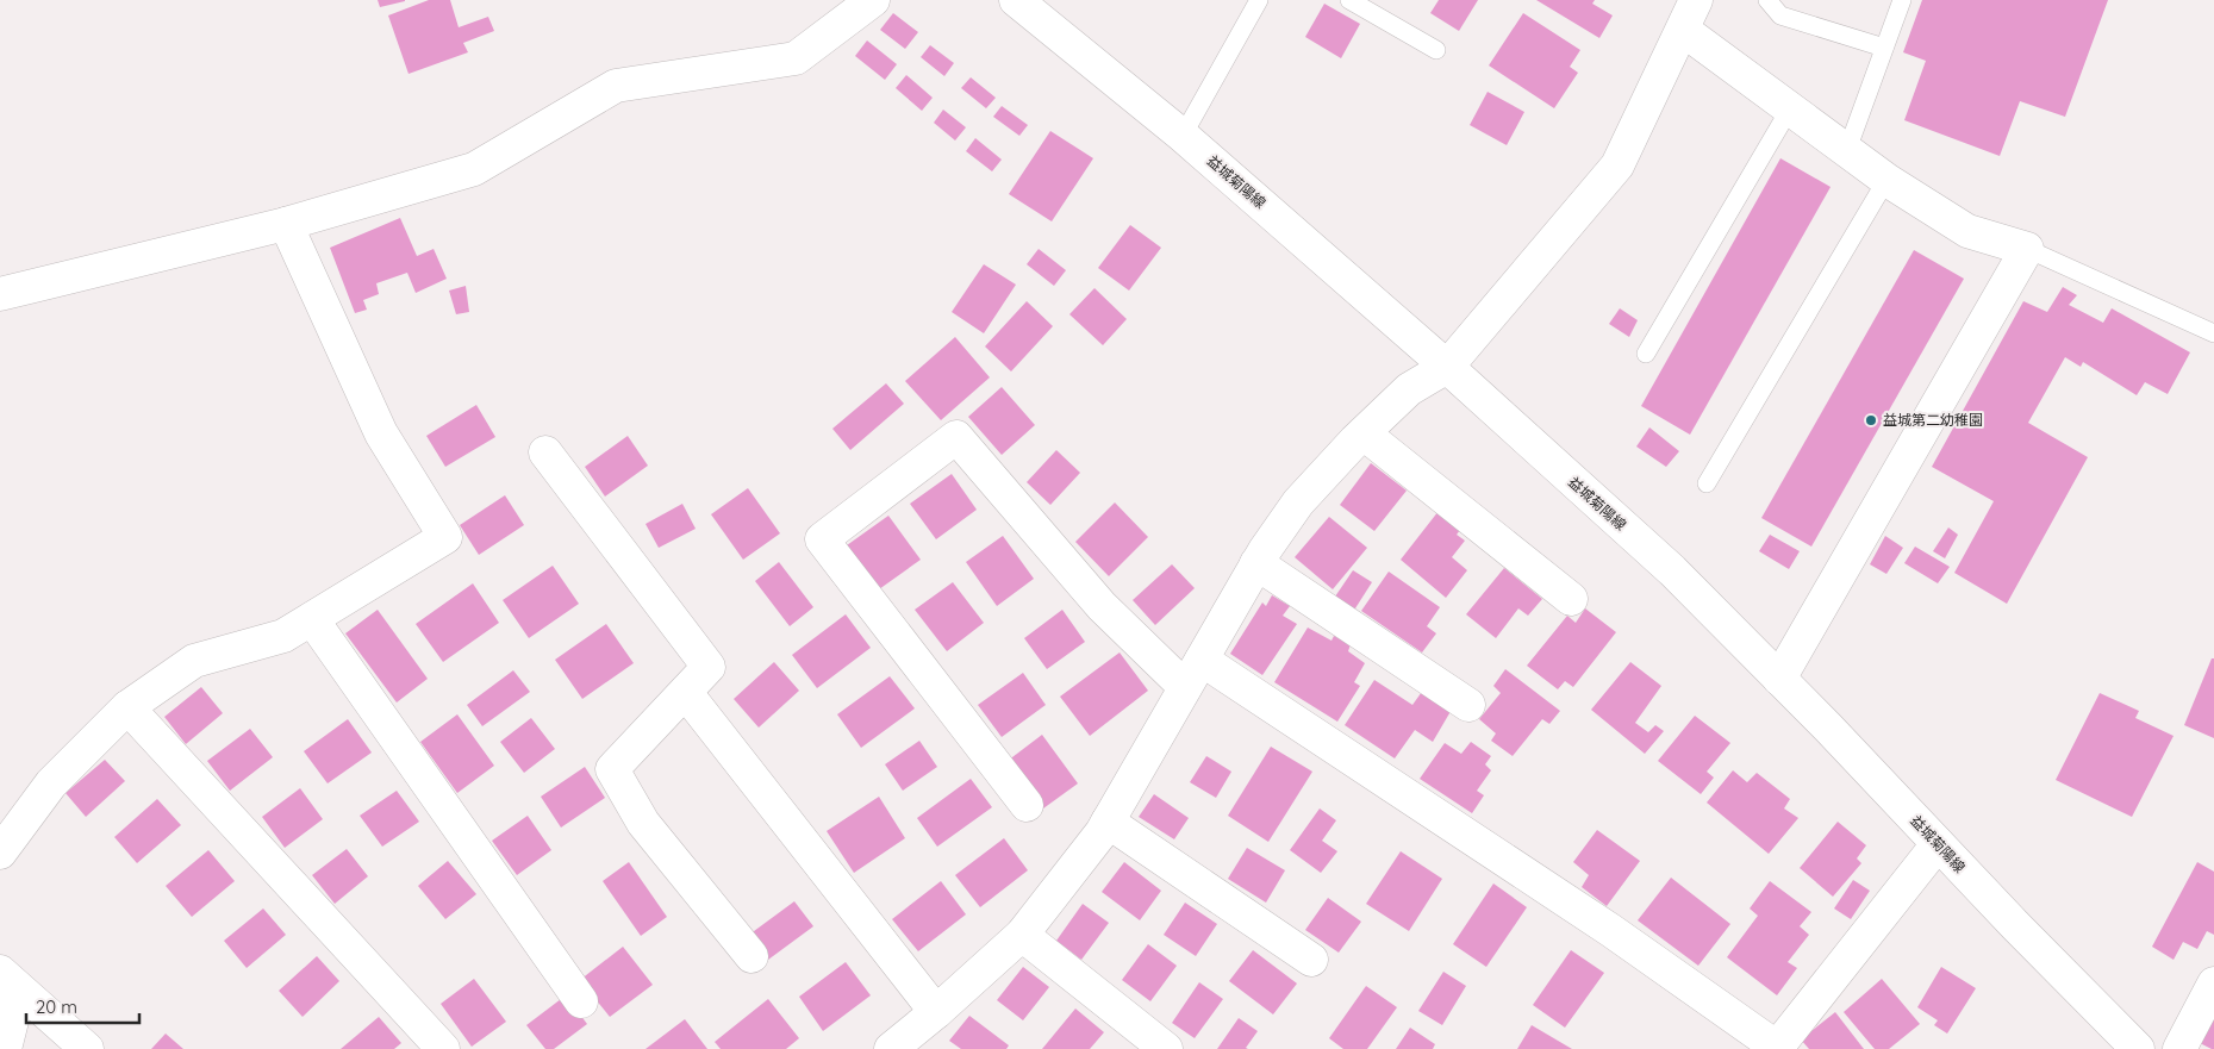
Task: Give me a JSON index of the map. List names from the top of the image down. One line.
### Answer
{"streets":{"street":["益城菊陽線"]},"places":["益城第二幼稚園"],"scale_bar":"20 m"}
